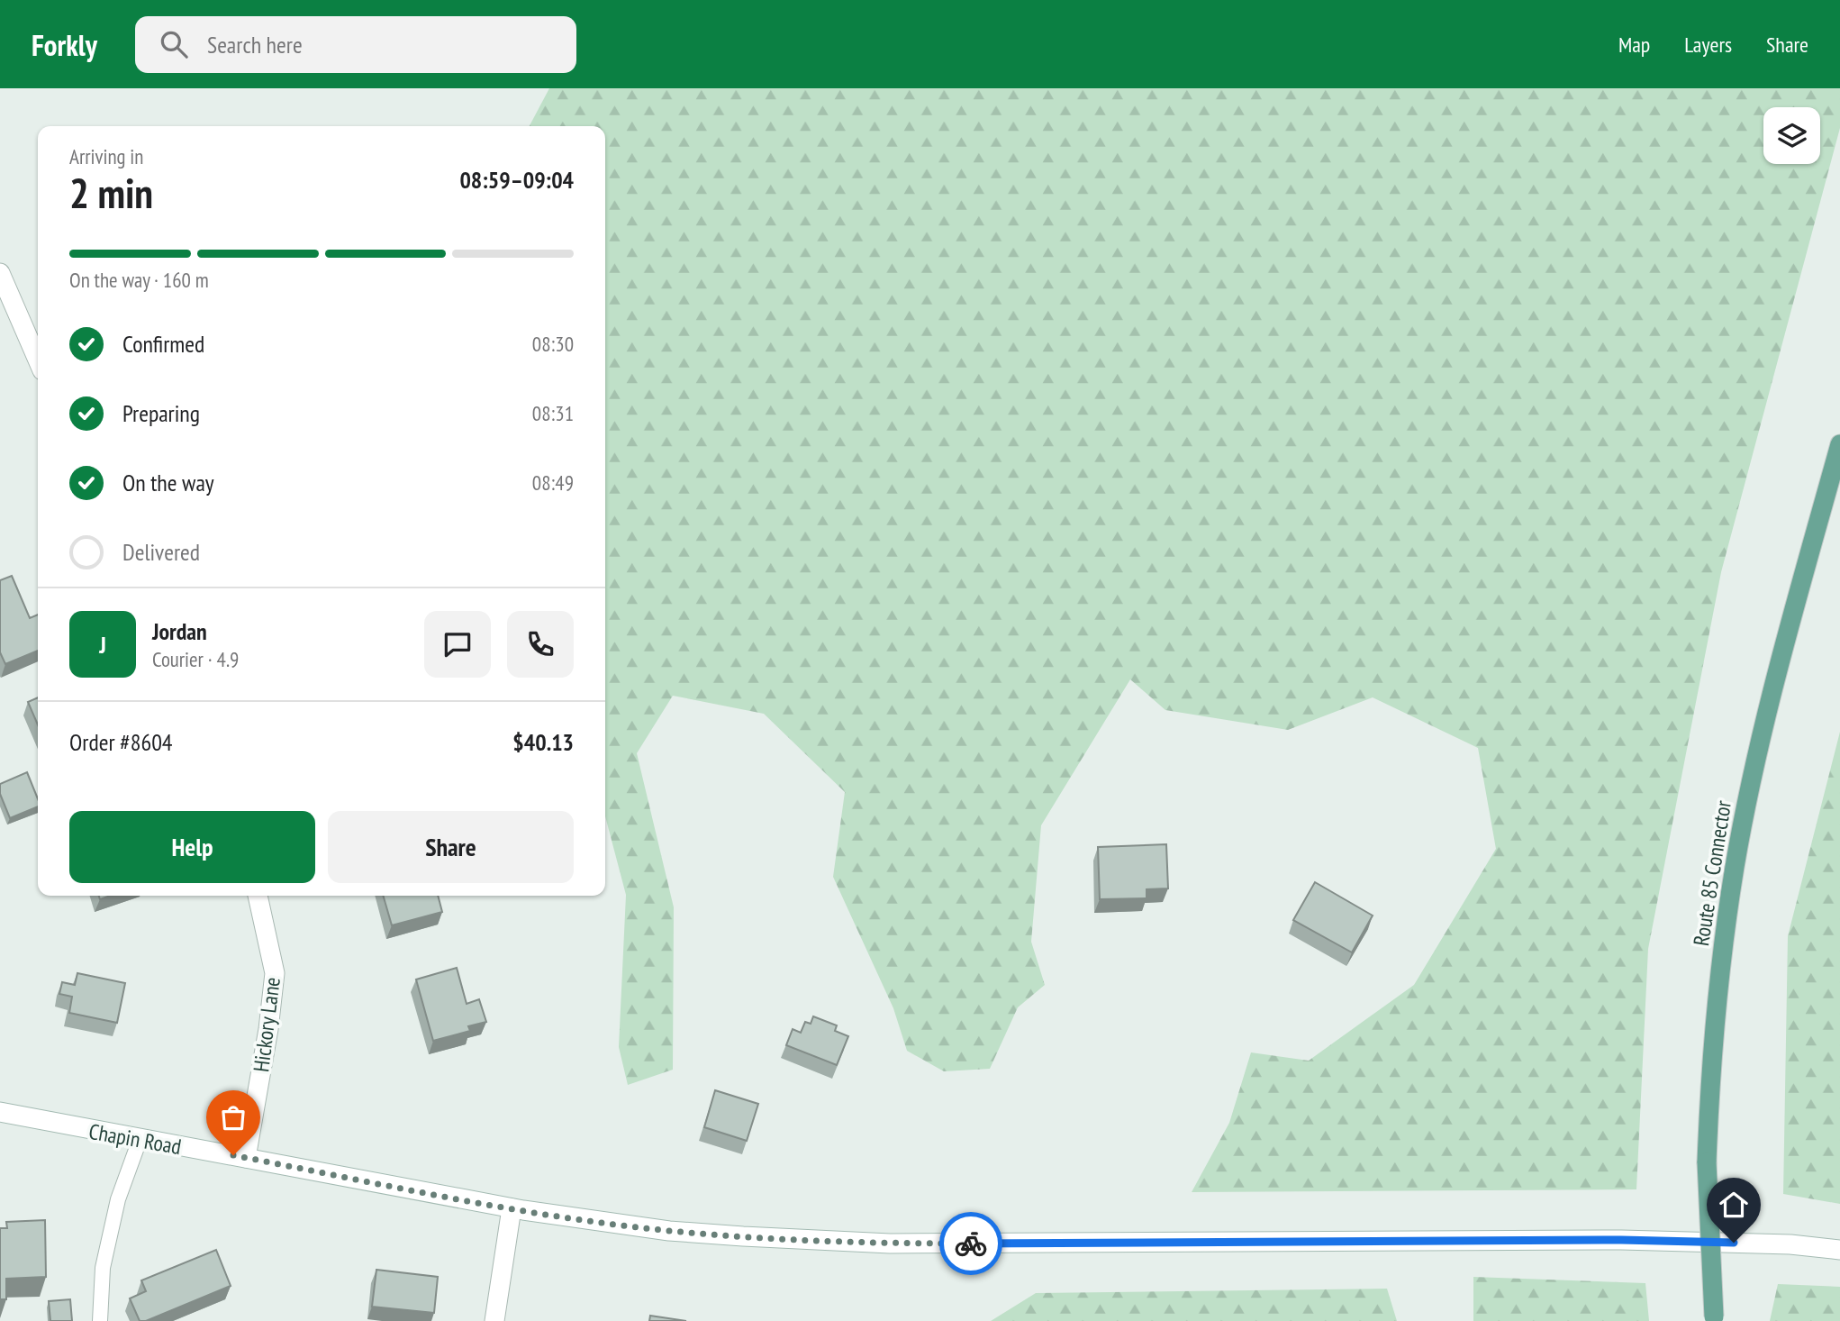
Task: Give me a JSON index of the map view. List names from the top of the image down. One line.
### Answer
{"streets":{"main road":["Route 85 Connector"],"street":["Hickory Lane","Chapin Road"]},"crossings":[["Hickory Lane","Chapin Road"]],"page":{"header":"Forkly","search":"Search here","nav":["Map","Layers","Share"],"heading":["2 min","Arriving in","08:59–09:04"],"panel":["Jordan","Courier · 4.9","Order #8604","$40.13"],"bar":"On the way · 160 m","list":[["Confirmed","08:30"],["Preparing","08:31"],["On the way","08:49"],"Delivered"],"round":"J","buttons":["Help","Share"]}}
